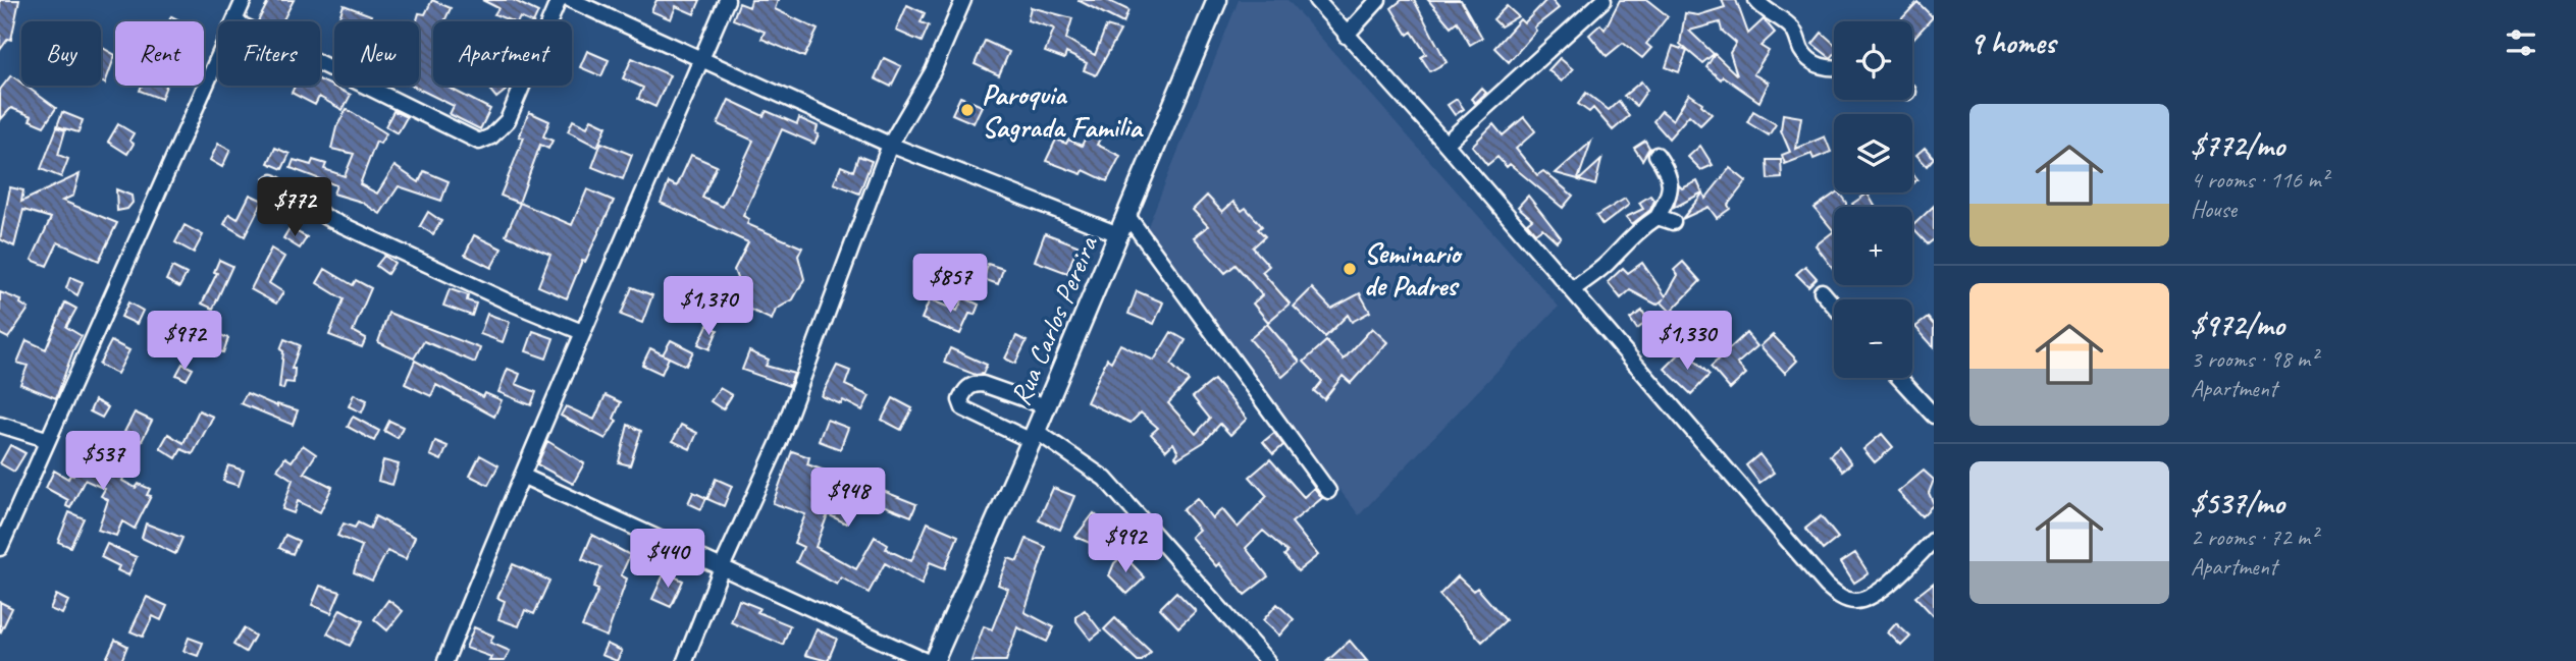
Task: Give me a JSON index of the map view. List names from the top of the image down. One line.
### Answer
{"streets":{"main road":["Rua Carlos Pereira"]},"places":["Paroquia Sagrada Familia","Seminario de Padres"],"page":{"heading":"9 homes","map_buttons":["+","−"],"chip":["Buy","Rent","Filters","New","Apartment"],"list":[{"name":"$772/mo","note":"4 rooms · 116 m² · House"},{"name":"$972/mo","note":"3 rooms · 98 m² · Apartment"},{"name":"$537/mo","note":"2 rooms · 72 m² · Apartment"}],"price":["$772","$857","$1,370","$972","$1,330","$537","$948","$992","$440"]}}
